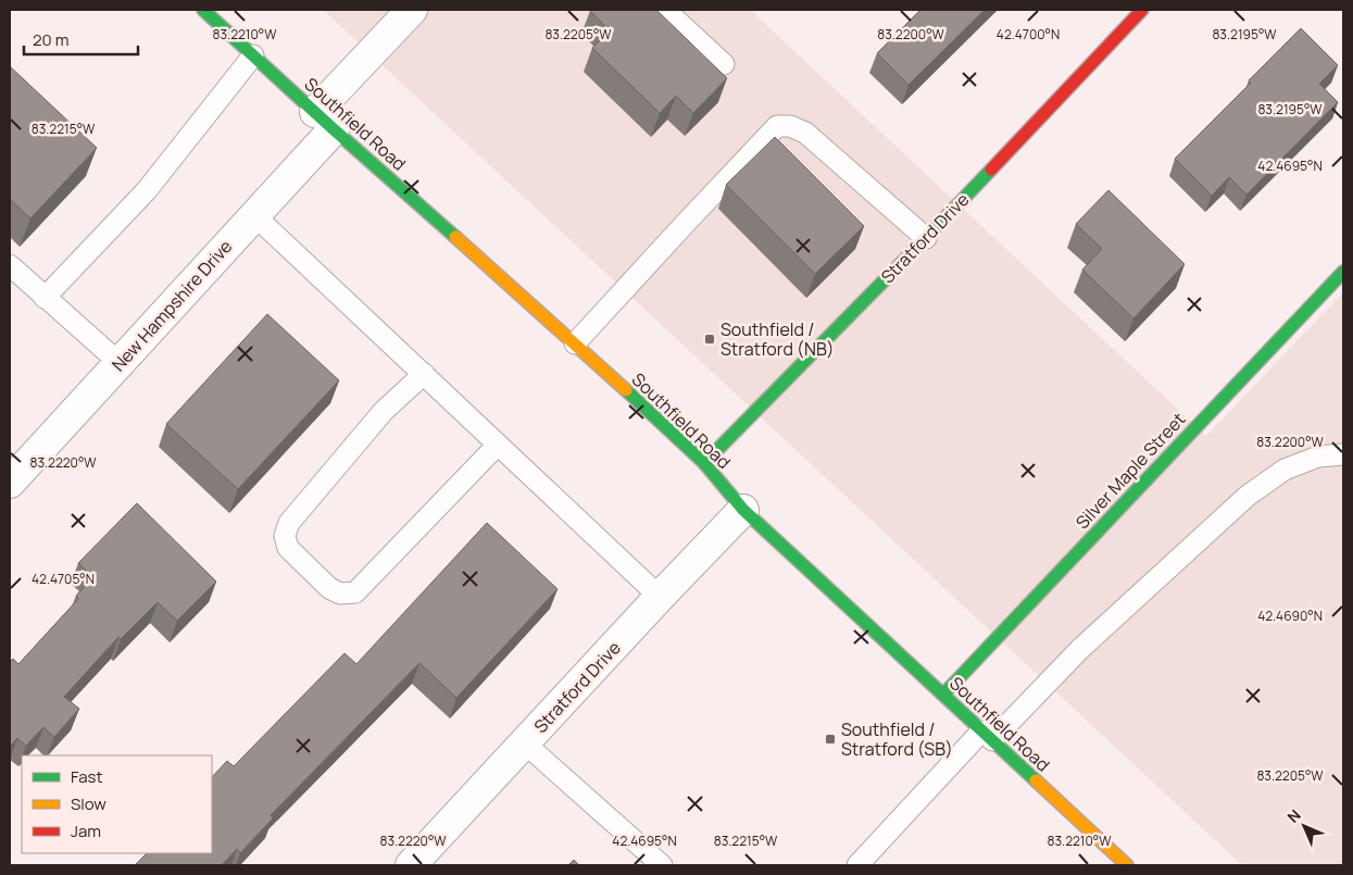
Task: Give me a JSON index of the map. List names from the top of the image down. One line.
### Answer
{"streets":{"main road":["Southfield Road","Stratford Drive","Silver Maple Street"],"street":["New Hampshire Drive"]},"crossings":[["Southfield Road","Stratford Drive"],["Southfield Road","New Hampshire Drive"],["Southfield Road","Silver Maple Street"]],"places":{"transit":["Southfield / Stratford (NB)","Southfield / Stratford (SB)"]},"legend":["Fast","Slow","Jam"],"scale_bar":"20 m","north":"top left","coordinates":["83.2195°W","83.2210°W","83.2205°W","83.2200°W","42.4700°N","83.2215°W","42.4695°N","83.2220°W","42.4705°N","42.4690°N"]}
